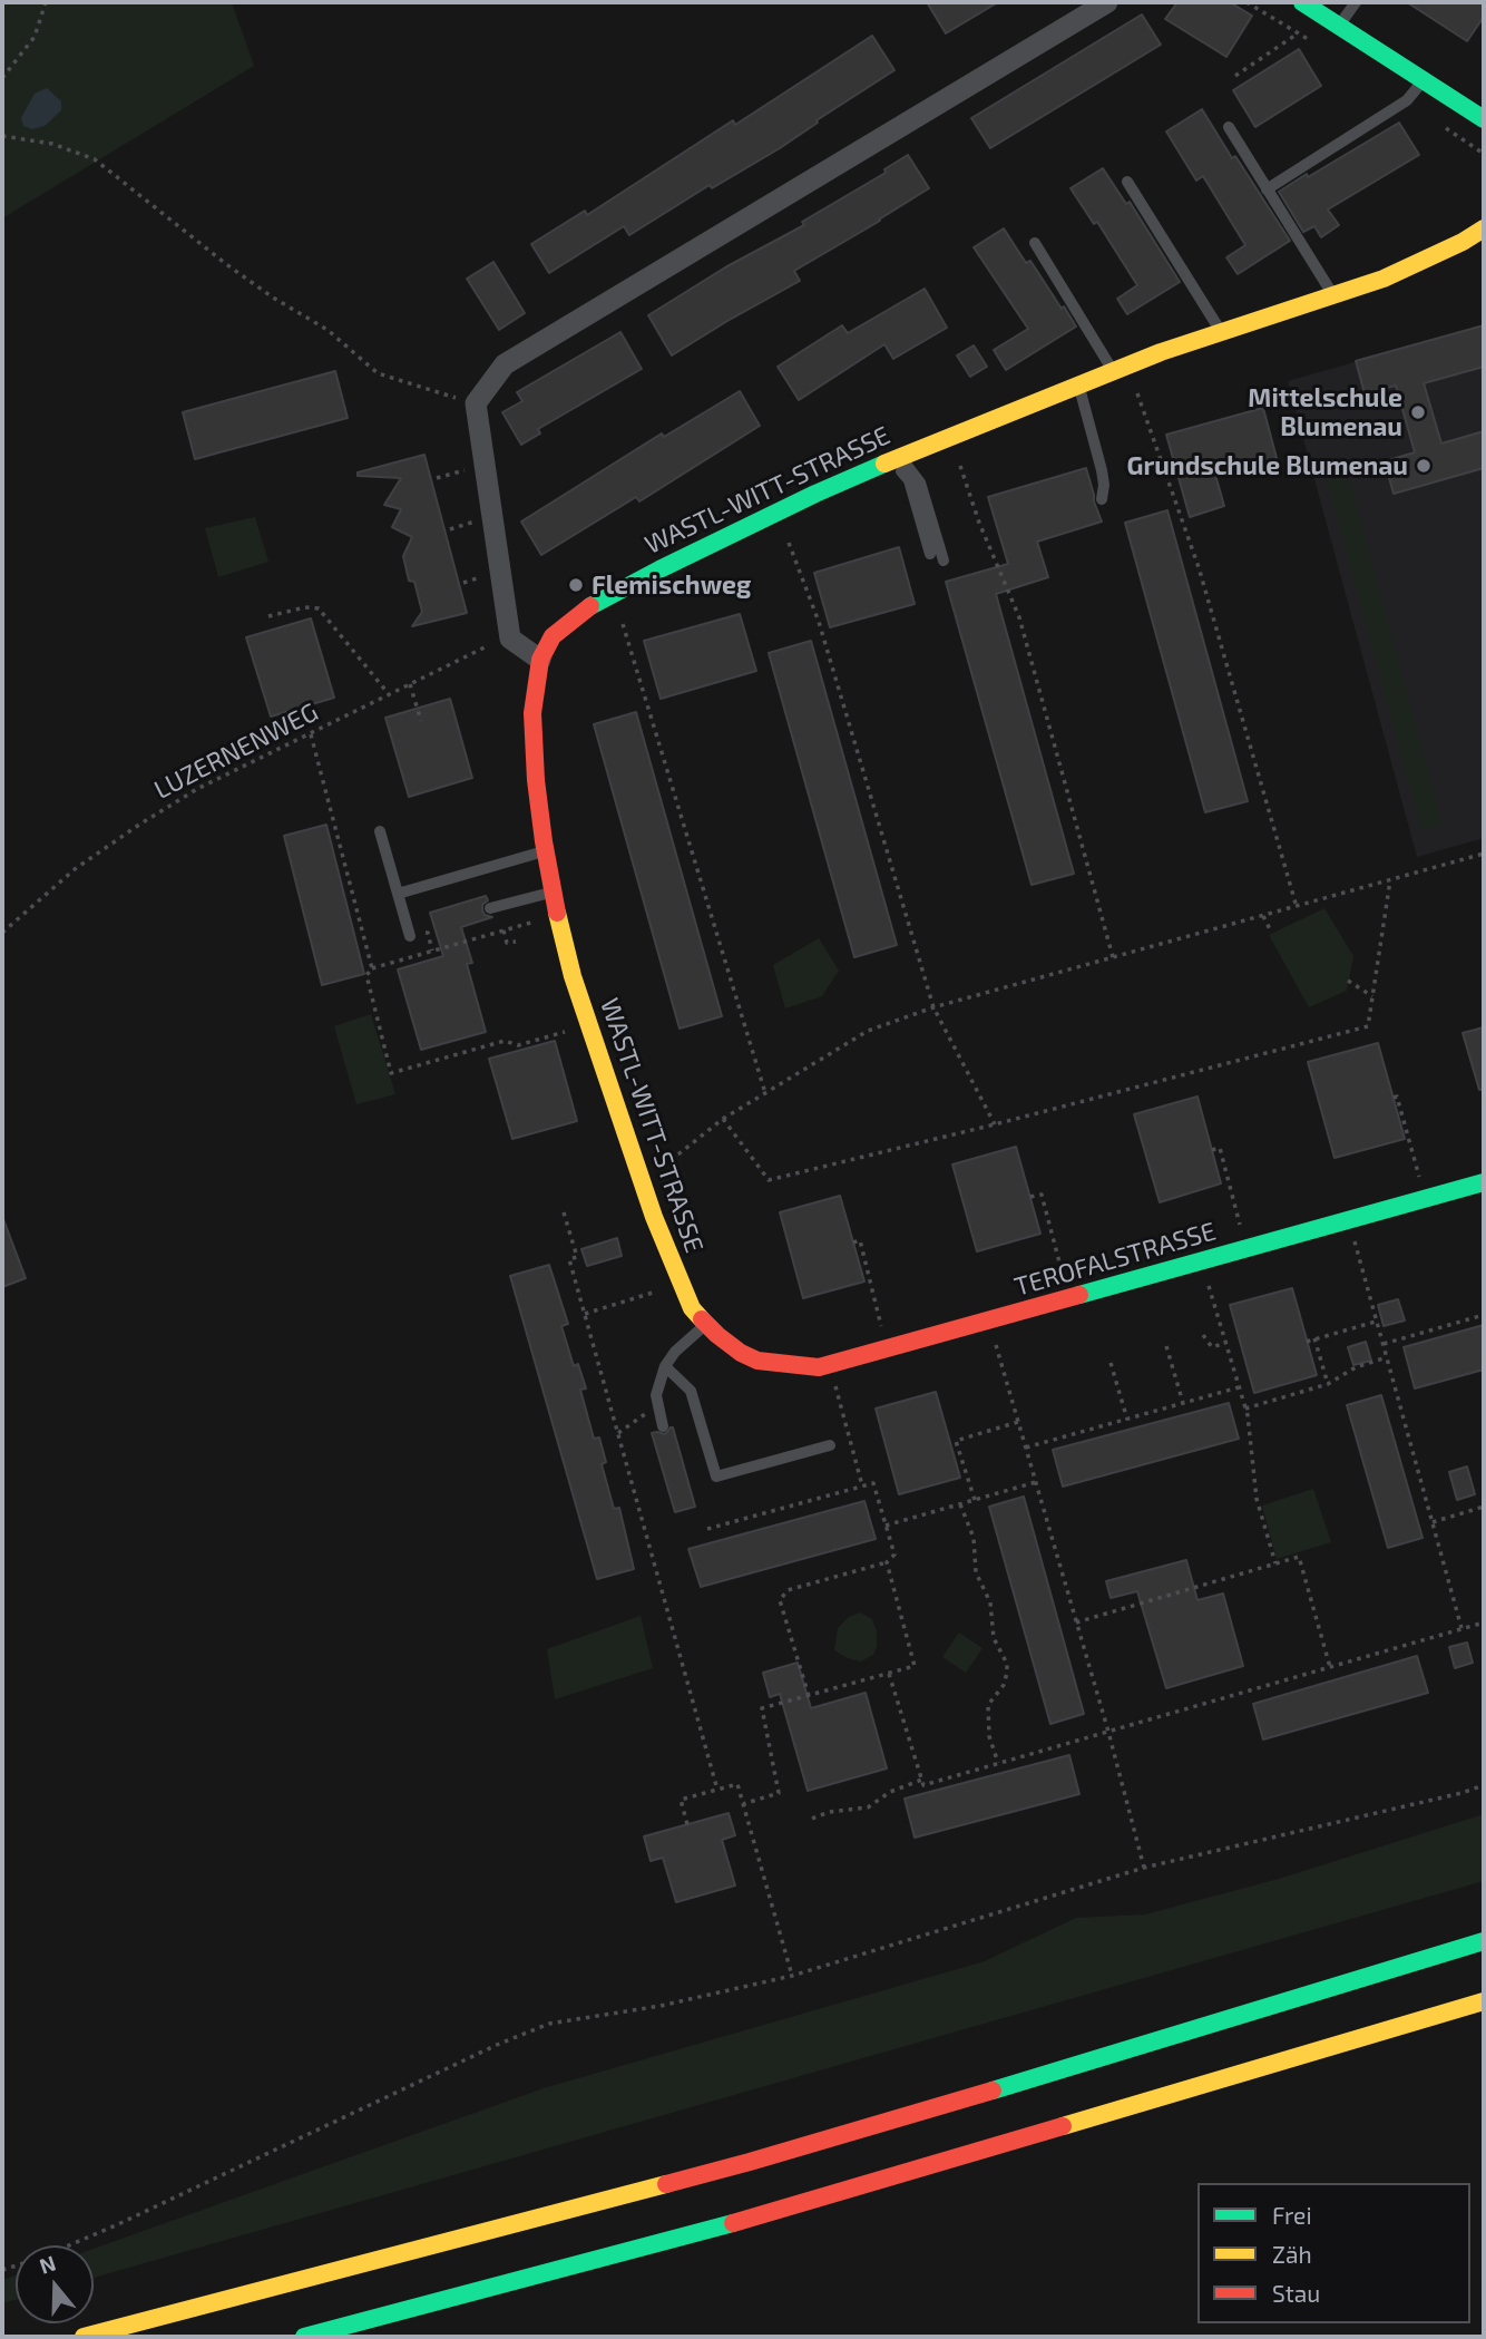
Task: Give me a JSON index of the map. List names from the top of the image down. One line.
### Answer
{"streets":{"main road":["WASTL-WITT-STRASSE","TEROFALSTRASSE"],"path":["LUZERNENWEG"]},"crossings":[["WASTL-WITT-STRASSE","TEROFALSTRASSE"]],"places":["Mittelschule Blumenau","Grundschule Blumenau","Flemischweg"],"legend":["Frei","Zäh","Stau"],"north":"top"}
